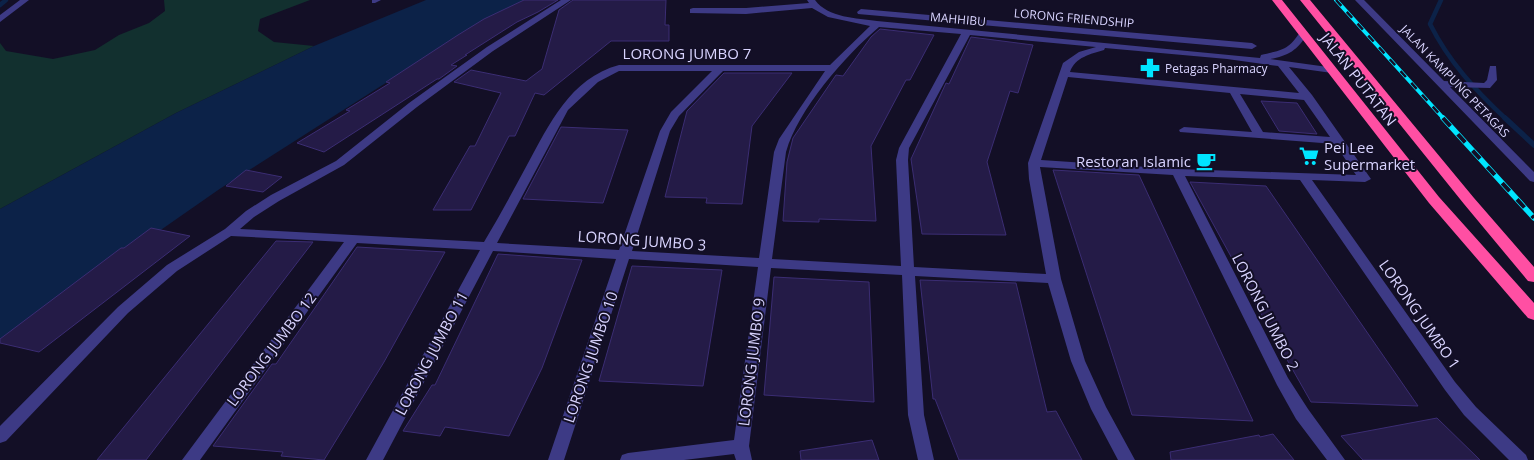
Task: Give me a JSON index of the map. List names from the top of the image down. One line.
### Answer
{"streets":{"highway":["JALAN PUTATAN"],"street":["LORONG FRIENDSHIP","MAHHIBU","LORONG JUMBO 7","JALAN KAMPUNG PETAGAS","LORONG JUMBO 3","LORONG JUMBO 2","LORONG JUMBO 1","LORONG JUMBO 12","LORONG JUMBO 11","LORONG JUMBO 10","LORONG JUMBO 9"]},"crossings":[["MAHHIBU","LORONG JUMBO 9"],["LORONG JUMBO 7","LORONG JUMBO 3"],["LORONG JUMBO 7","LORONG JUMBO 11"],["LORONG JUMBO 7","LORONG JUMBO 10"],["LORONG JUMBO 7","LORONG JUMBO 9"],["LORONG JUMBO 3","LORONG JUMBO 12"],["LORONG JUMBO 3","LORONG JUMBO 11"],["LORONG JUMBO 3","LORONG JUMBO 10"],["LORONG JUMBO 3","LORONG JUMBO 9"]],"places":{"pharmacy":["Petagas Pharmacy"],"supermarket":["Pei Lee Supermarket"],"cafe":["Restoran Islamic"]}}
